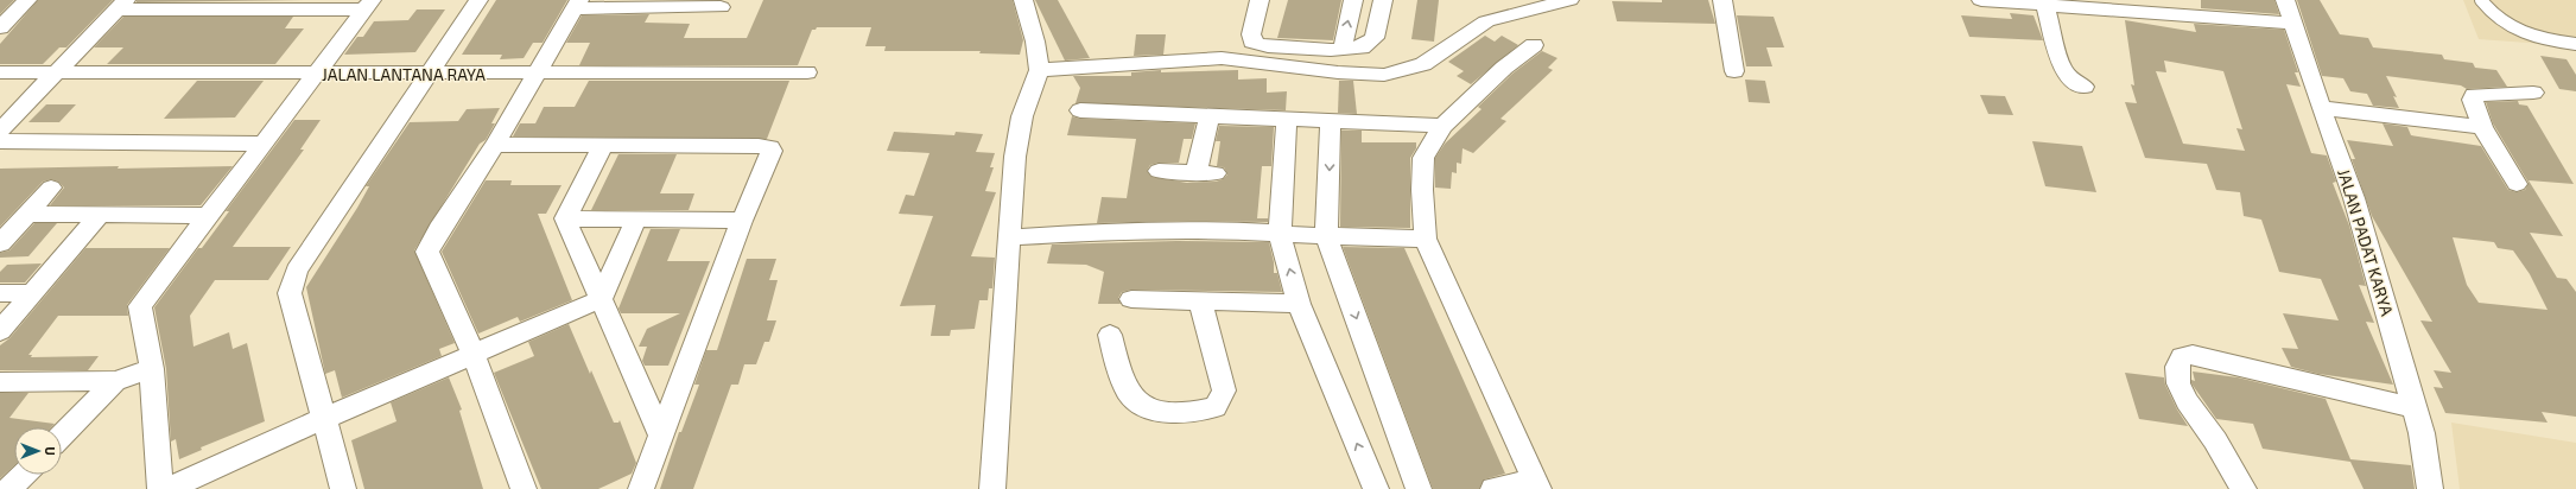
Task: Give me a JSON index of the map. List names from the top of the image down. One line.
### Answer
{"streets":{"street":["JALAN LANTANA RAYA","JALAN PADAT KARYA"]},"north":"right"}
